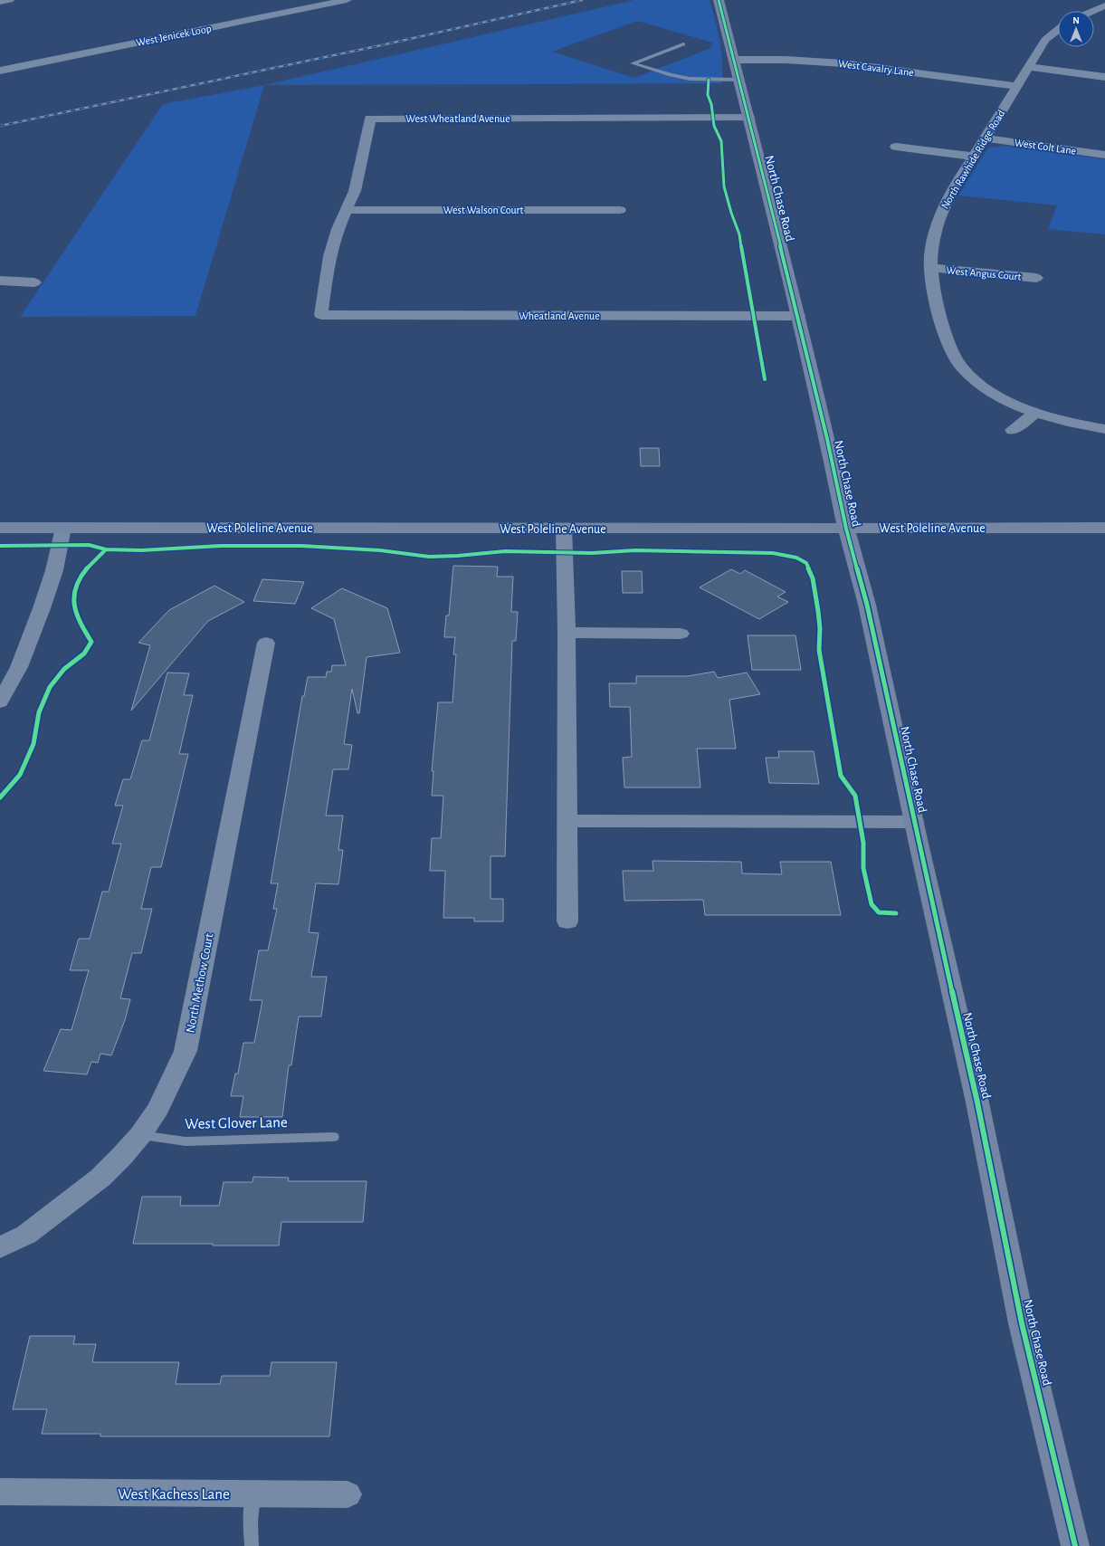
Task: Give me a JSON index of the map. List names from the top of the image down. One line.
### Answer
{"streets":{"street":["West Jenicek Loop","West Cavalry Lane","West Wheatland Avenue","West Colt Lane","North Rawhide Ridge Road","North Chase Road","West Walson Court","West Angus Court","Wheatland Avenue","West Poleline Avenue","North Methow Court","West Kachess Lane"],"lane":["West Glover Lane"]},"crossings":[["West Cavalry Lane","North Rawhide Ridge Road"],["West Cavalry Lane","North Chase Road"],["West Wheatland Avenue","North Chase Road"],["West Wheatland Avenue","West Walson Court"],["West Wheatland Avenue","Wheatland Avenue"],["West Colt Lane","North Rawhide Ridge Road"],["North Rawhide Ridge Road","West Angus Court"],["North Chase Road","Wheatland Avenue"],["North Chase Road","West Poleline Avenue"],["North Methow Court","West Glover Lane"]],"north":"top"}
